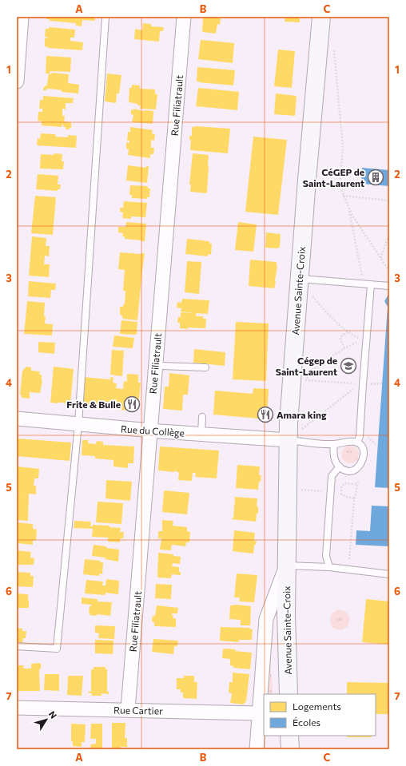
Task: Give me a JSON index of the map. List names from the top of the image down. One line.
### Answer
{"streets":{"main road":["Avenue Sainte-Croix"],"street":["Rue Filiatrault","Rue du Collège","Rue Cartier"]},"crossings":[["Rue Filiatrault","Rue du Collège"],["Rue Filiatrault","Rue Cartier"],["Avenue Sainte-Croix","Rue du Collège"],["Avenue Sainte-Croix","Rue Cartier"]],"places":{"building":["CéGEP de Saint-Laurent"],"school or university":["Cégep de Saint-Laurent"],"restaurant":["Frite & Bulle","Amara king"]},"legend":["Logements","Écoles"],"north":"top right","grid":{"columns":["A","B","C"],"rows":["1","2","3","4","5","6","7"]}}
